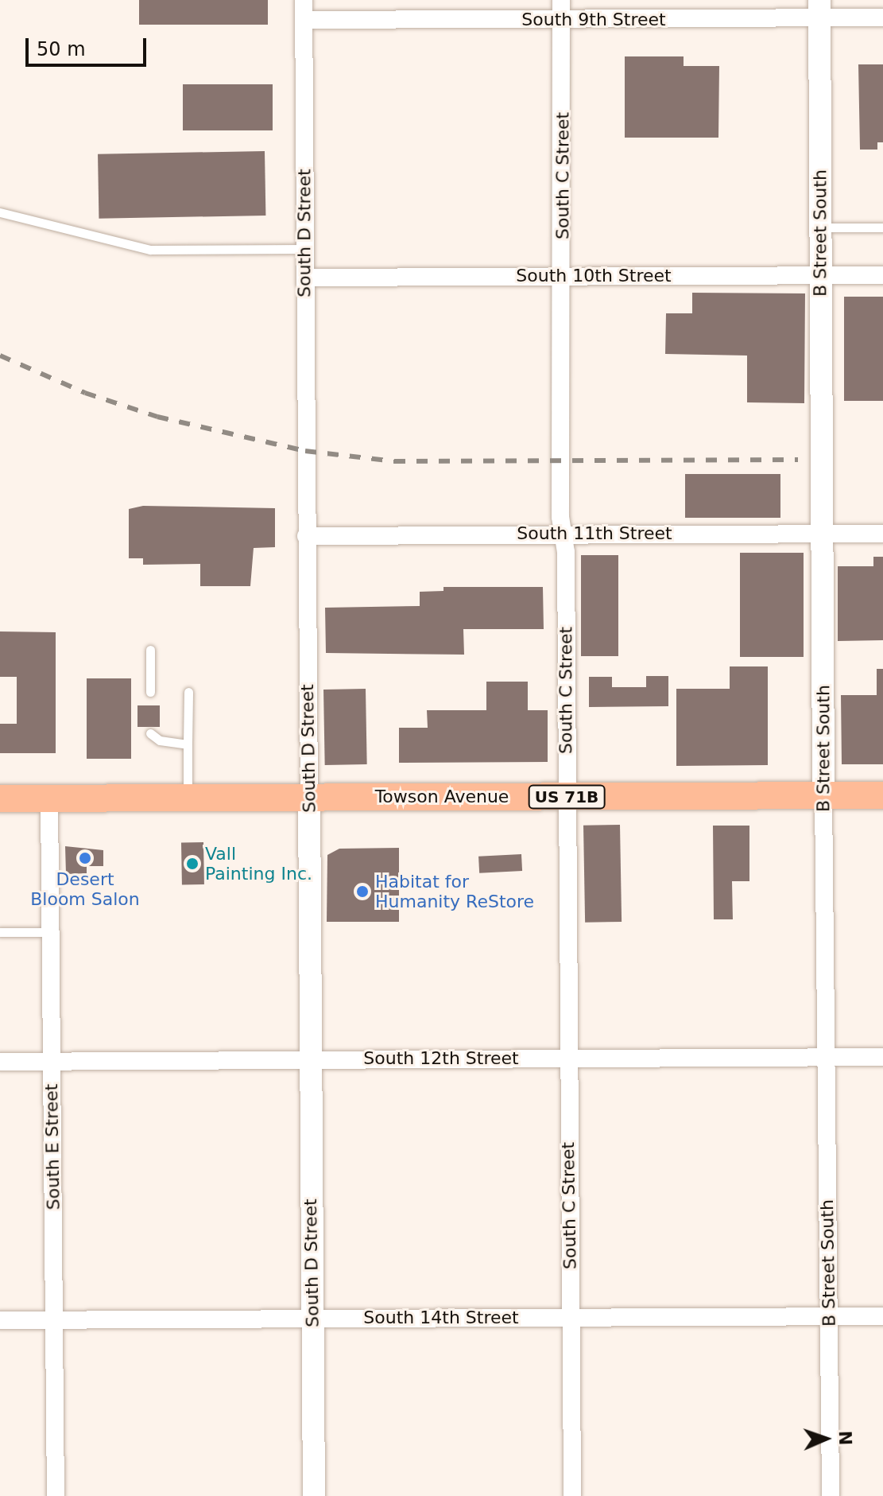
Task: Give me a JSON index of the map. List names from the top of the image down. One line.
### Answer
{"streets":{"main road":["Towson Avenue","US 71B"],"street":["South 9th Street","South C Street","South D Street","B Street South","South 10th Street","South 11th Street","South 12th Street","South E Street","South 14th Street"]},"crossings":[["South 9th Street","South C Street"],["South 9th Street","South D Street"],["South 9th Street","B Street South"],["South C Street","South 10th Street"],["South C Street","South 11th Street"],["South C Street","Towson Avenue"],["South C Street","South 12th Street"],["South C Street","South 14th Street"],["South D Street","South 10th Street"],["South D Street","South 11th Street"],["South D Street","Towson Avenue"],["South D Street","South 12th Street"],["South D Street","South 14th Street"],["B Street South","South 10th Street"],["B Street South","South 11th Street"],["B Street South","Towson Avenue"],["B Street South","South 12th Street"],["B Street South","South 14th Street"],["Towson Avenue","South E Street"],["South 12th Street","South E Street"],["South E Street","South 14th Street"]],"places":["Desert Bloom Salon","Vall Painting Inc.","Habitat for Humanity ReStore"],"scale_bar":"50 m","north":"right"}
